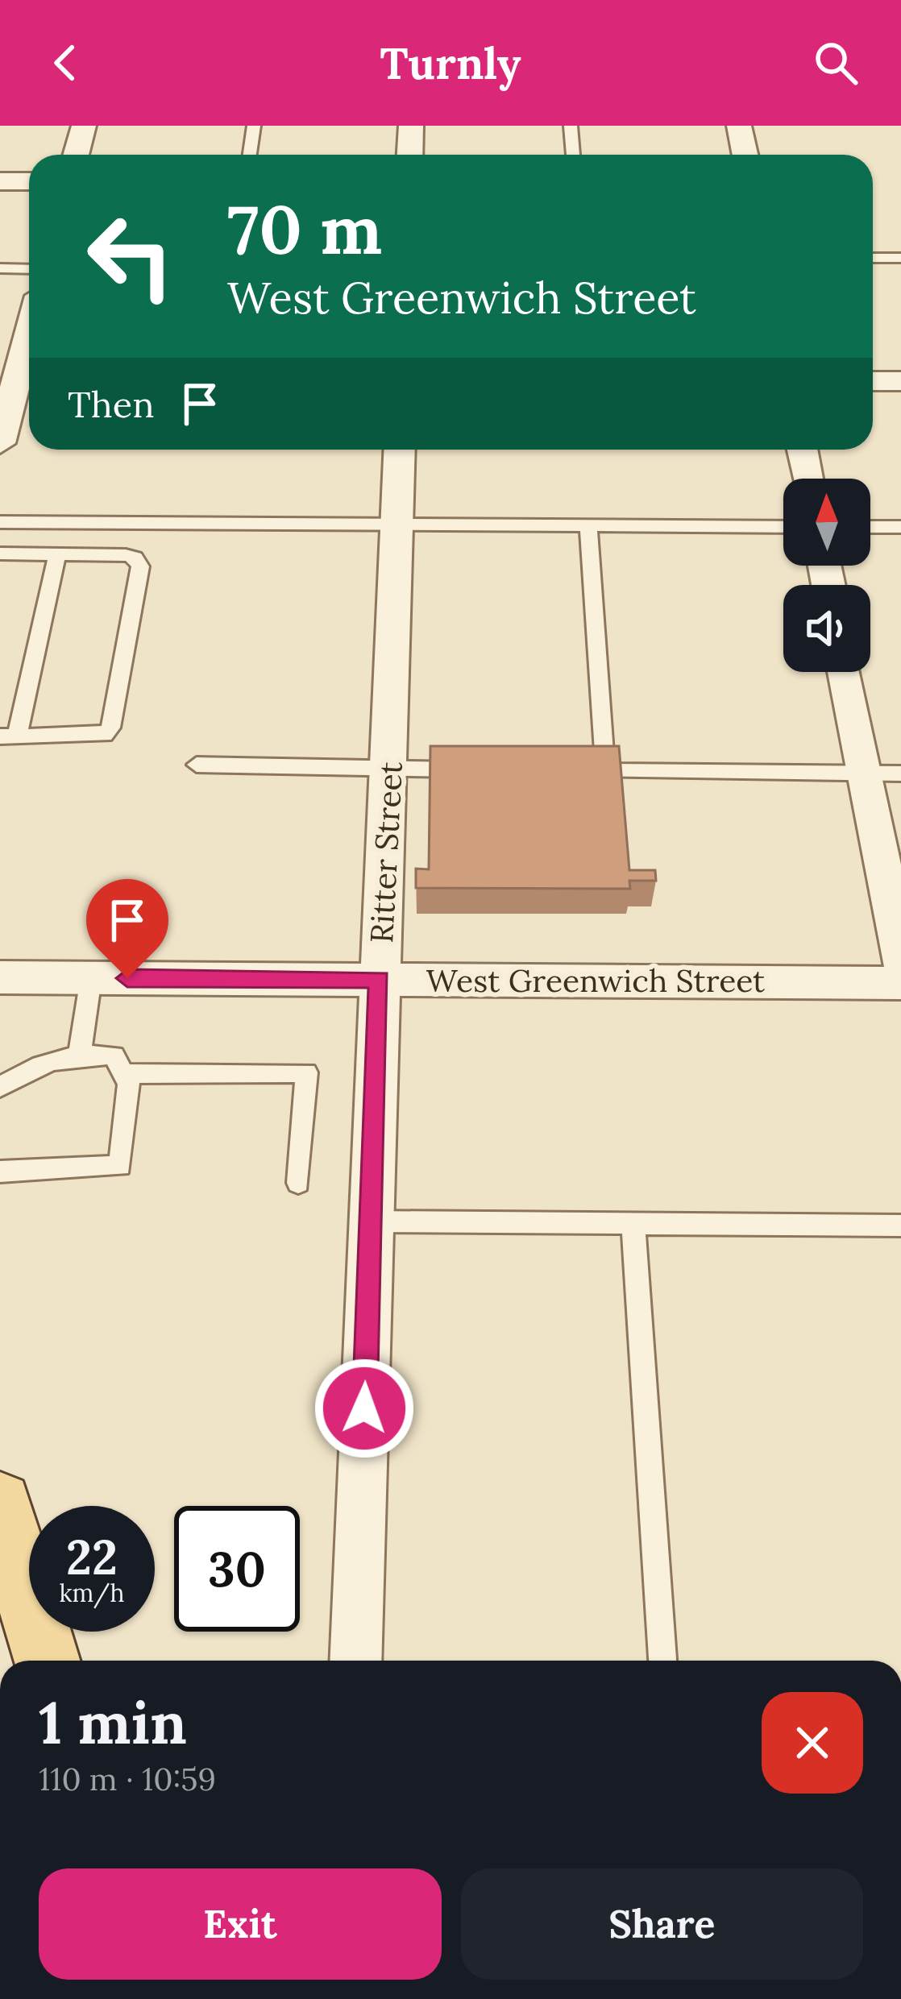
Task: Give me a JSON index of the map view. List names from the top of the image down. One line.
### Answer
{"streets":{"street":["Ritter Street","West Greenwich Street"]},"crossings":[["Ritter Street","West Greenwich Street"]],"north":"top","page":{"header":"Turnly","turn":["70 m","West Greenwich Street"],"then":"Then","speed":"22 km/h","limit":"30","heading":["1 min","110 m · 10:59"],"buttons":["Exit","Share"]}}
